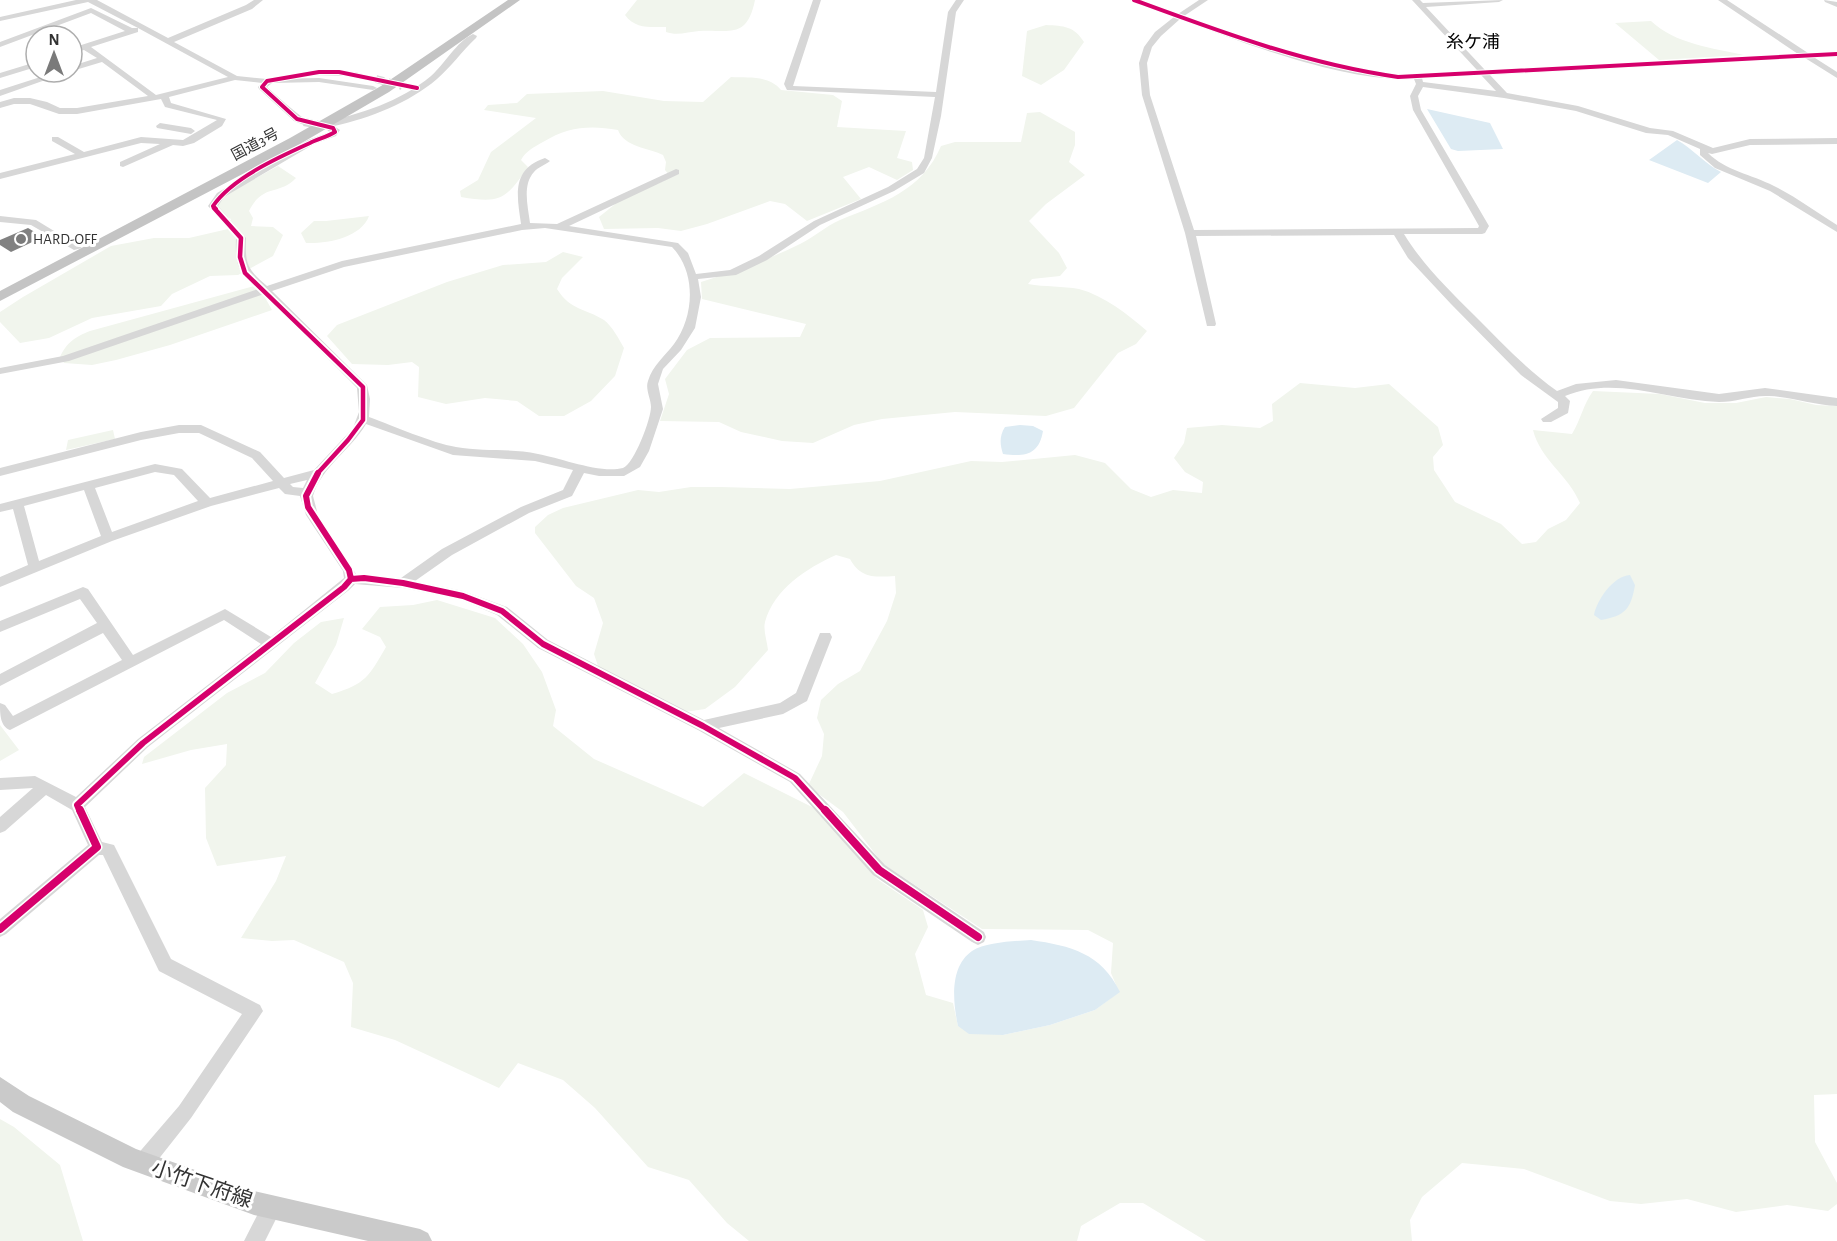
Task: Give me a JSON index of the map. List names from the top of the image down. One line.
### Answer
{"streets":{"highway":["国道3号"],"main road":["小竹下府線"]},"districts":["糸ケ浦"],"places":["HARD-OFF"],"north":"top"}
